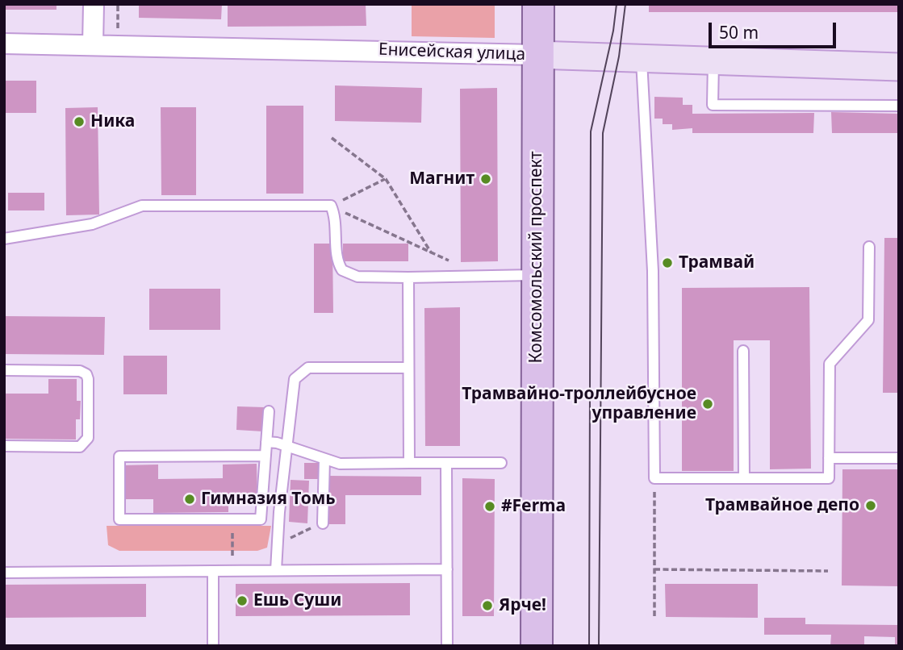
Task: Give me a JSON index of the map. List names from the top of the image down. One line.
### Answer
{"streets":{"main road":["Комсомольский проспект"],"street":["Енисейская улица"]},"crossings":[["Енисейская улица","Комсомольский проспект"]],"places":["Ника","Магнит","Трамвай","Трамвайно-троллейбусное управление","Гимназия Томь","Трамвайное депо","#Ferma","Ешь Суши","Ярче!"],"scale_bar":"50 m"}
